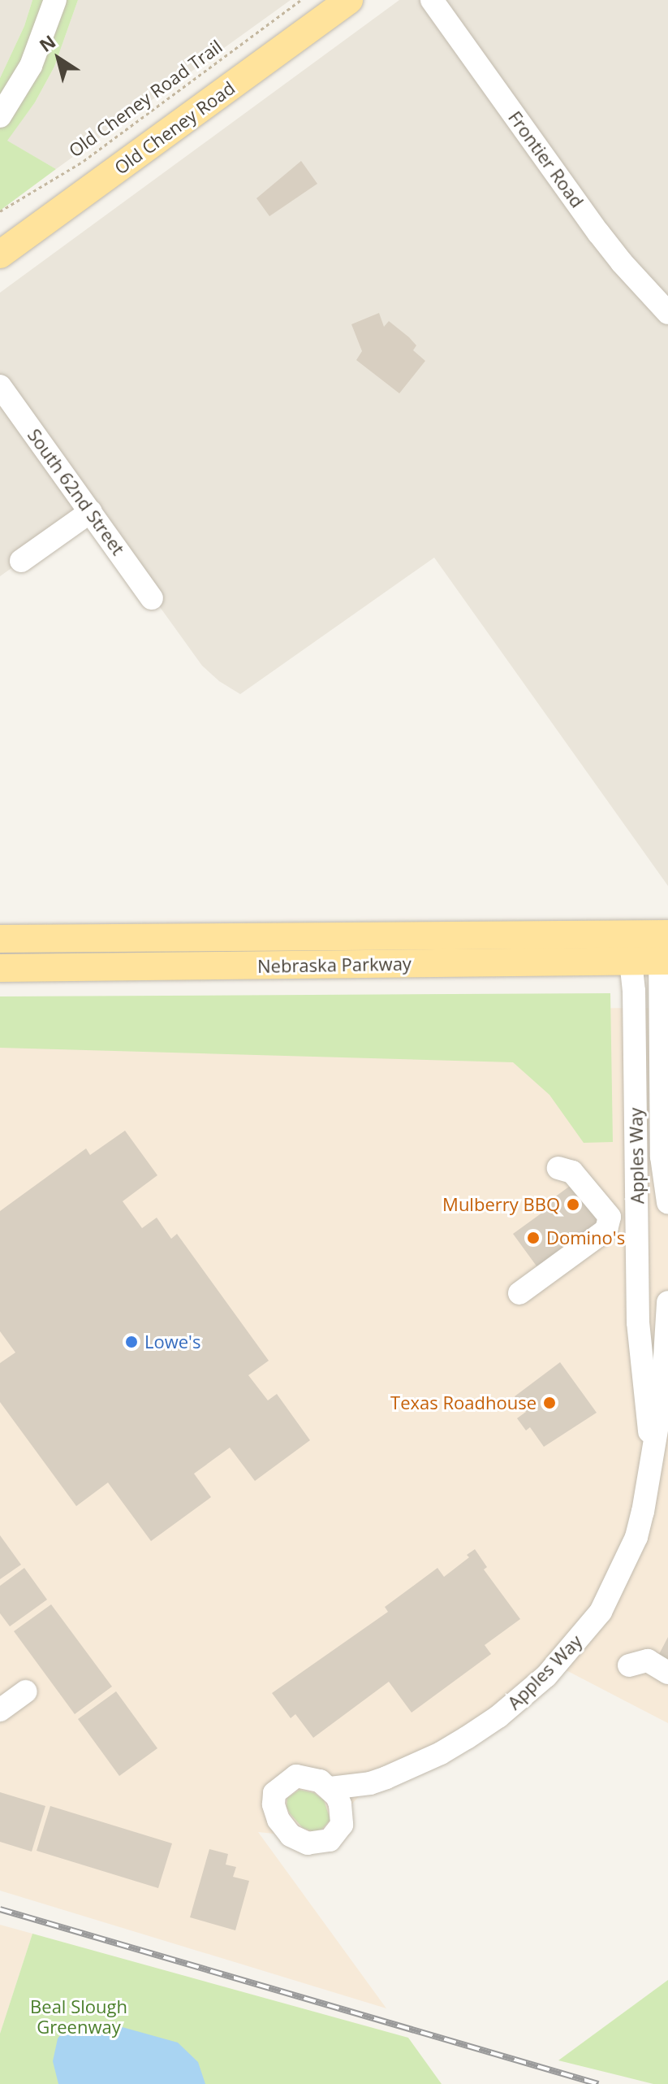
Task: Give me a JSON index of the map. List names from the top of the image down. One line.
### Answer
{"streets":{"main road":["Old Cheney Road","Nebraska Parkway"],"street":["Frontier Road","South 62nd Street","Apples Way"],"path":["Old Cheney Road Trail"]},"crossings":[["Nebraska Parkway","Apples Way"]],"parks":["Beal Slough Greenway"],"places":["Mulberry BBQ","Domino's","Lowe's","Texas Roadhouse"],"north":"top left"}
